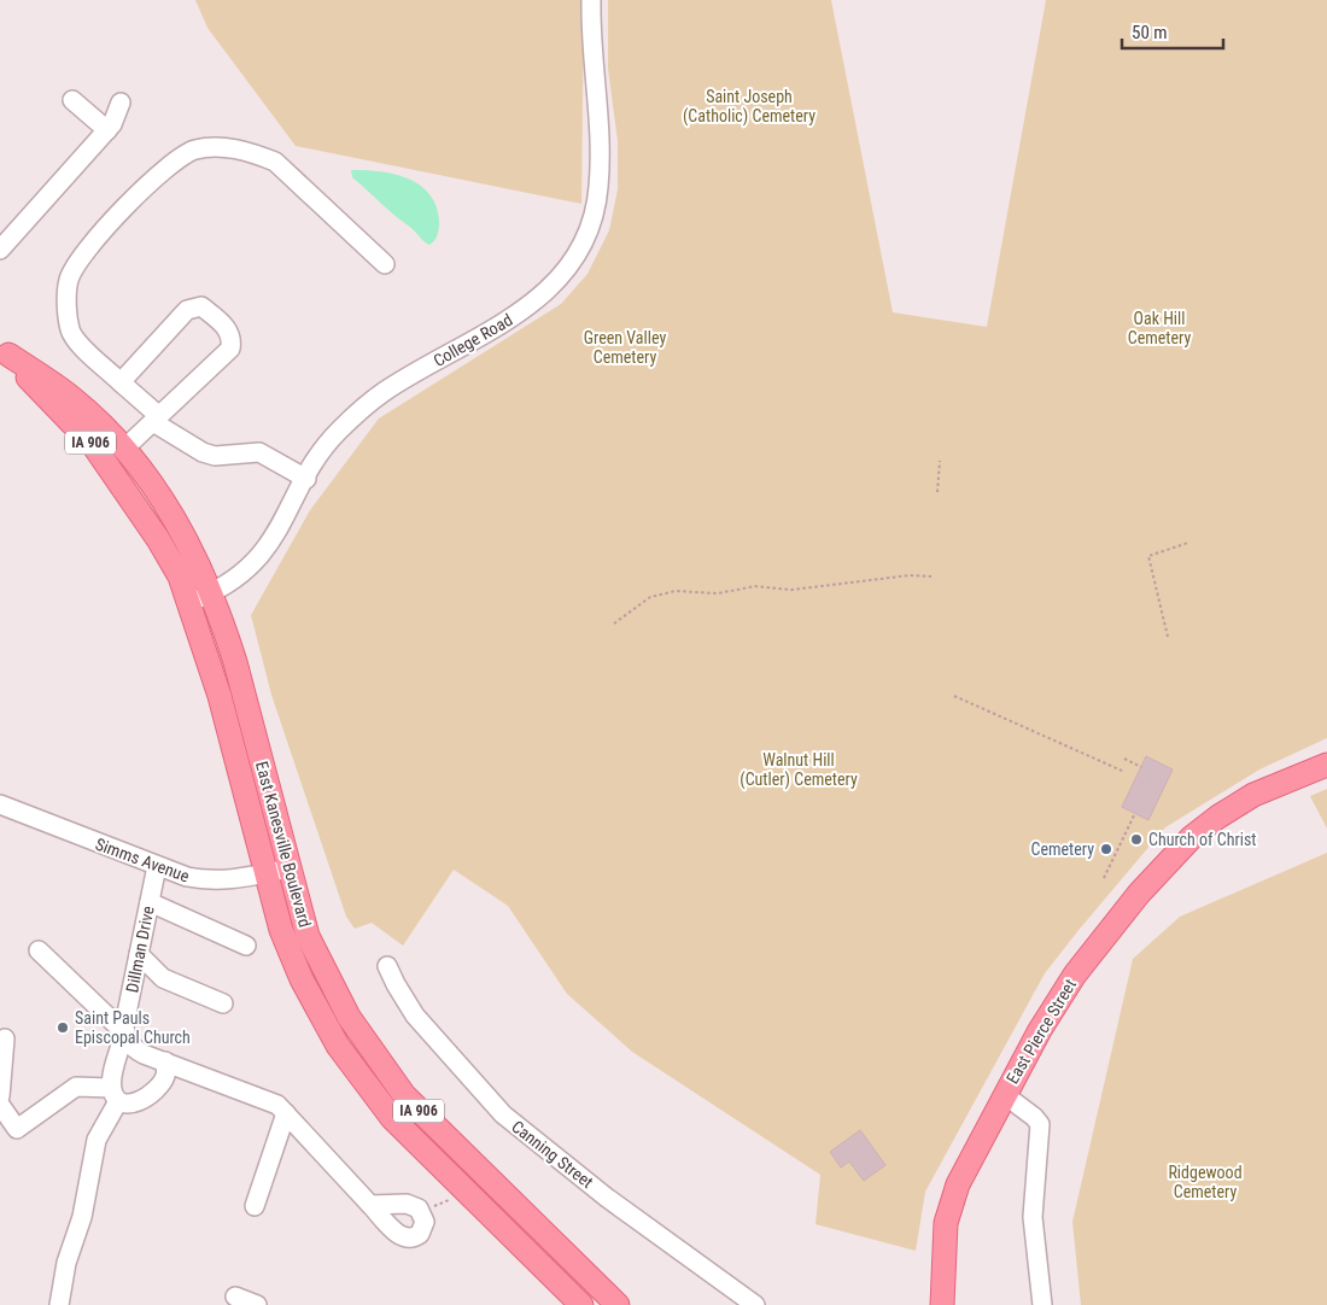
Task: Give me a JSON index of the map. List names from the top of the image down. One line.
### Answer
{"streets":{"main road":["IA 906","East Kanesville Boulevard","East Pierce Street"],"street":["College Road","Simms Avenue","Dillman Drive","Canning Street"]},"crossings":[["College Road","East Kanesville Boulevard"],["East Kanesville Boulevard","Simms Avenue"],["Simms Avenue","Dillman Drive"]],"parks":["Saint Joseph (Catholic) Cemetery","Oak Hill Cemetery","Green Valley Cemetery","Walnut Hill (Cutler) Cemetery","Ridgewood Cemetery"],"places":["Church of Christ","Cemetery","Saint Pauls Episcopal Church"],"scale_bar":"50 m"}
